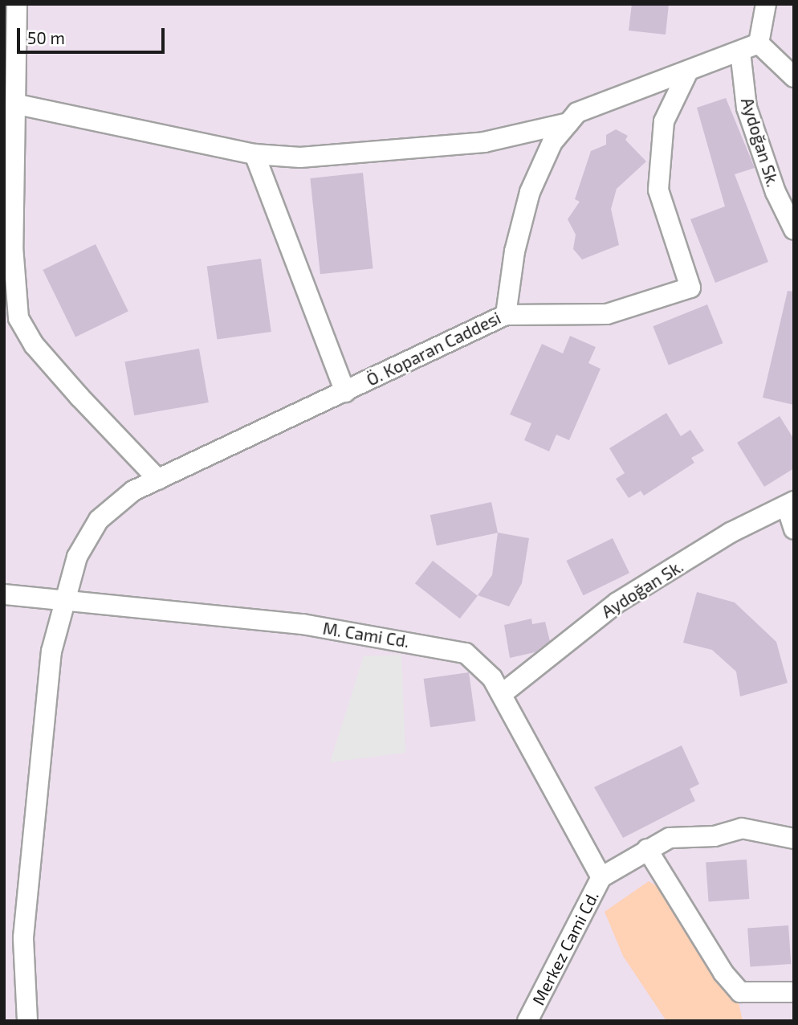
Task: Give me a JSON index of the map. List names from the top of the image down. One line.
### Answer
{"streets":{"street":["Aydoğan Sk.","Ö. Koparan Caddesi","M. Cami Cd.","Merkez Cami Cd."]},"crossings":[["Aydoğan Sk.","Ö. Koparan Caddesi"],["Aydoğan Sk.","M. Cami Cd."],["Ö. Koparan Caddesi","M. Cami Cd."],["M. Cami Cd.","Merkez Cami Cd."]],"scale_bar":"50 m"}
